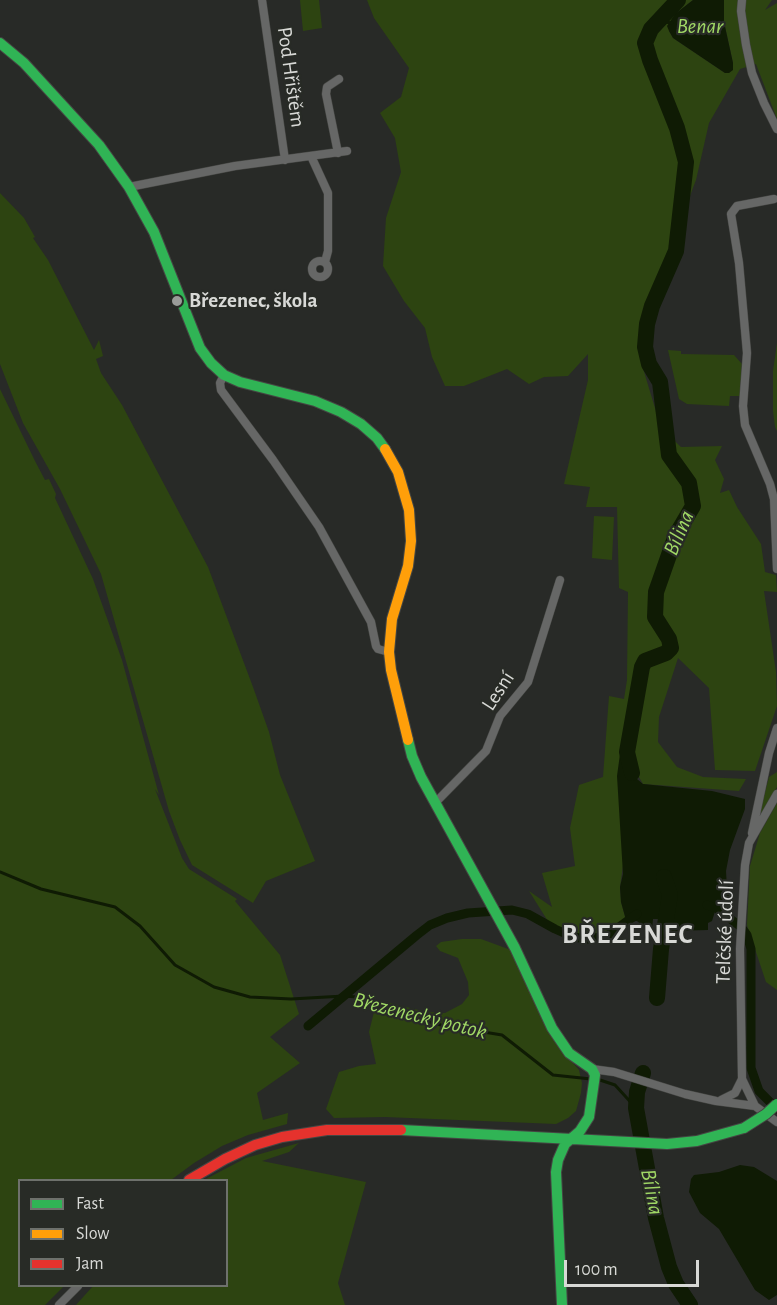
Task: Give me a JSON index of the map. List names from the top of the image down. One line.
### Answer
{"streets":{"street":["Pod Hřištěm","Lesní","Telčské údolí"]},"districts":["BŘEZENEC"],"water":["Benar","Bílina","Březenecký potok"],"places":["Březenec, škola"],"legend":["Fast","Slow","Jam"],"scale_bar":"100 m"}
